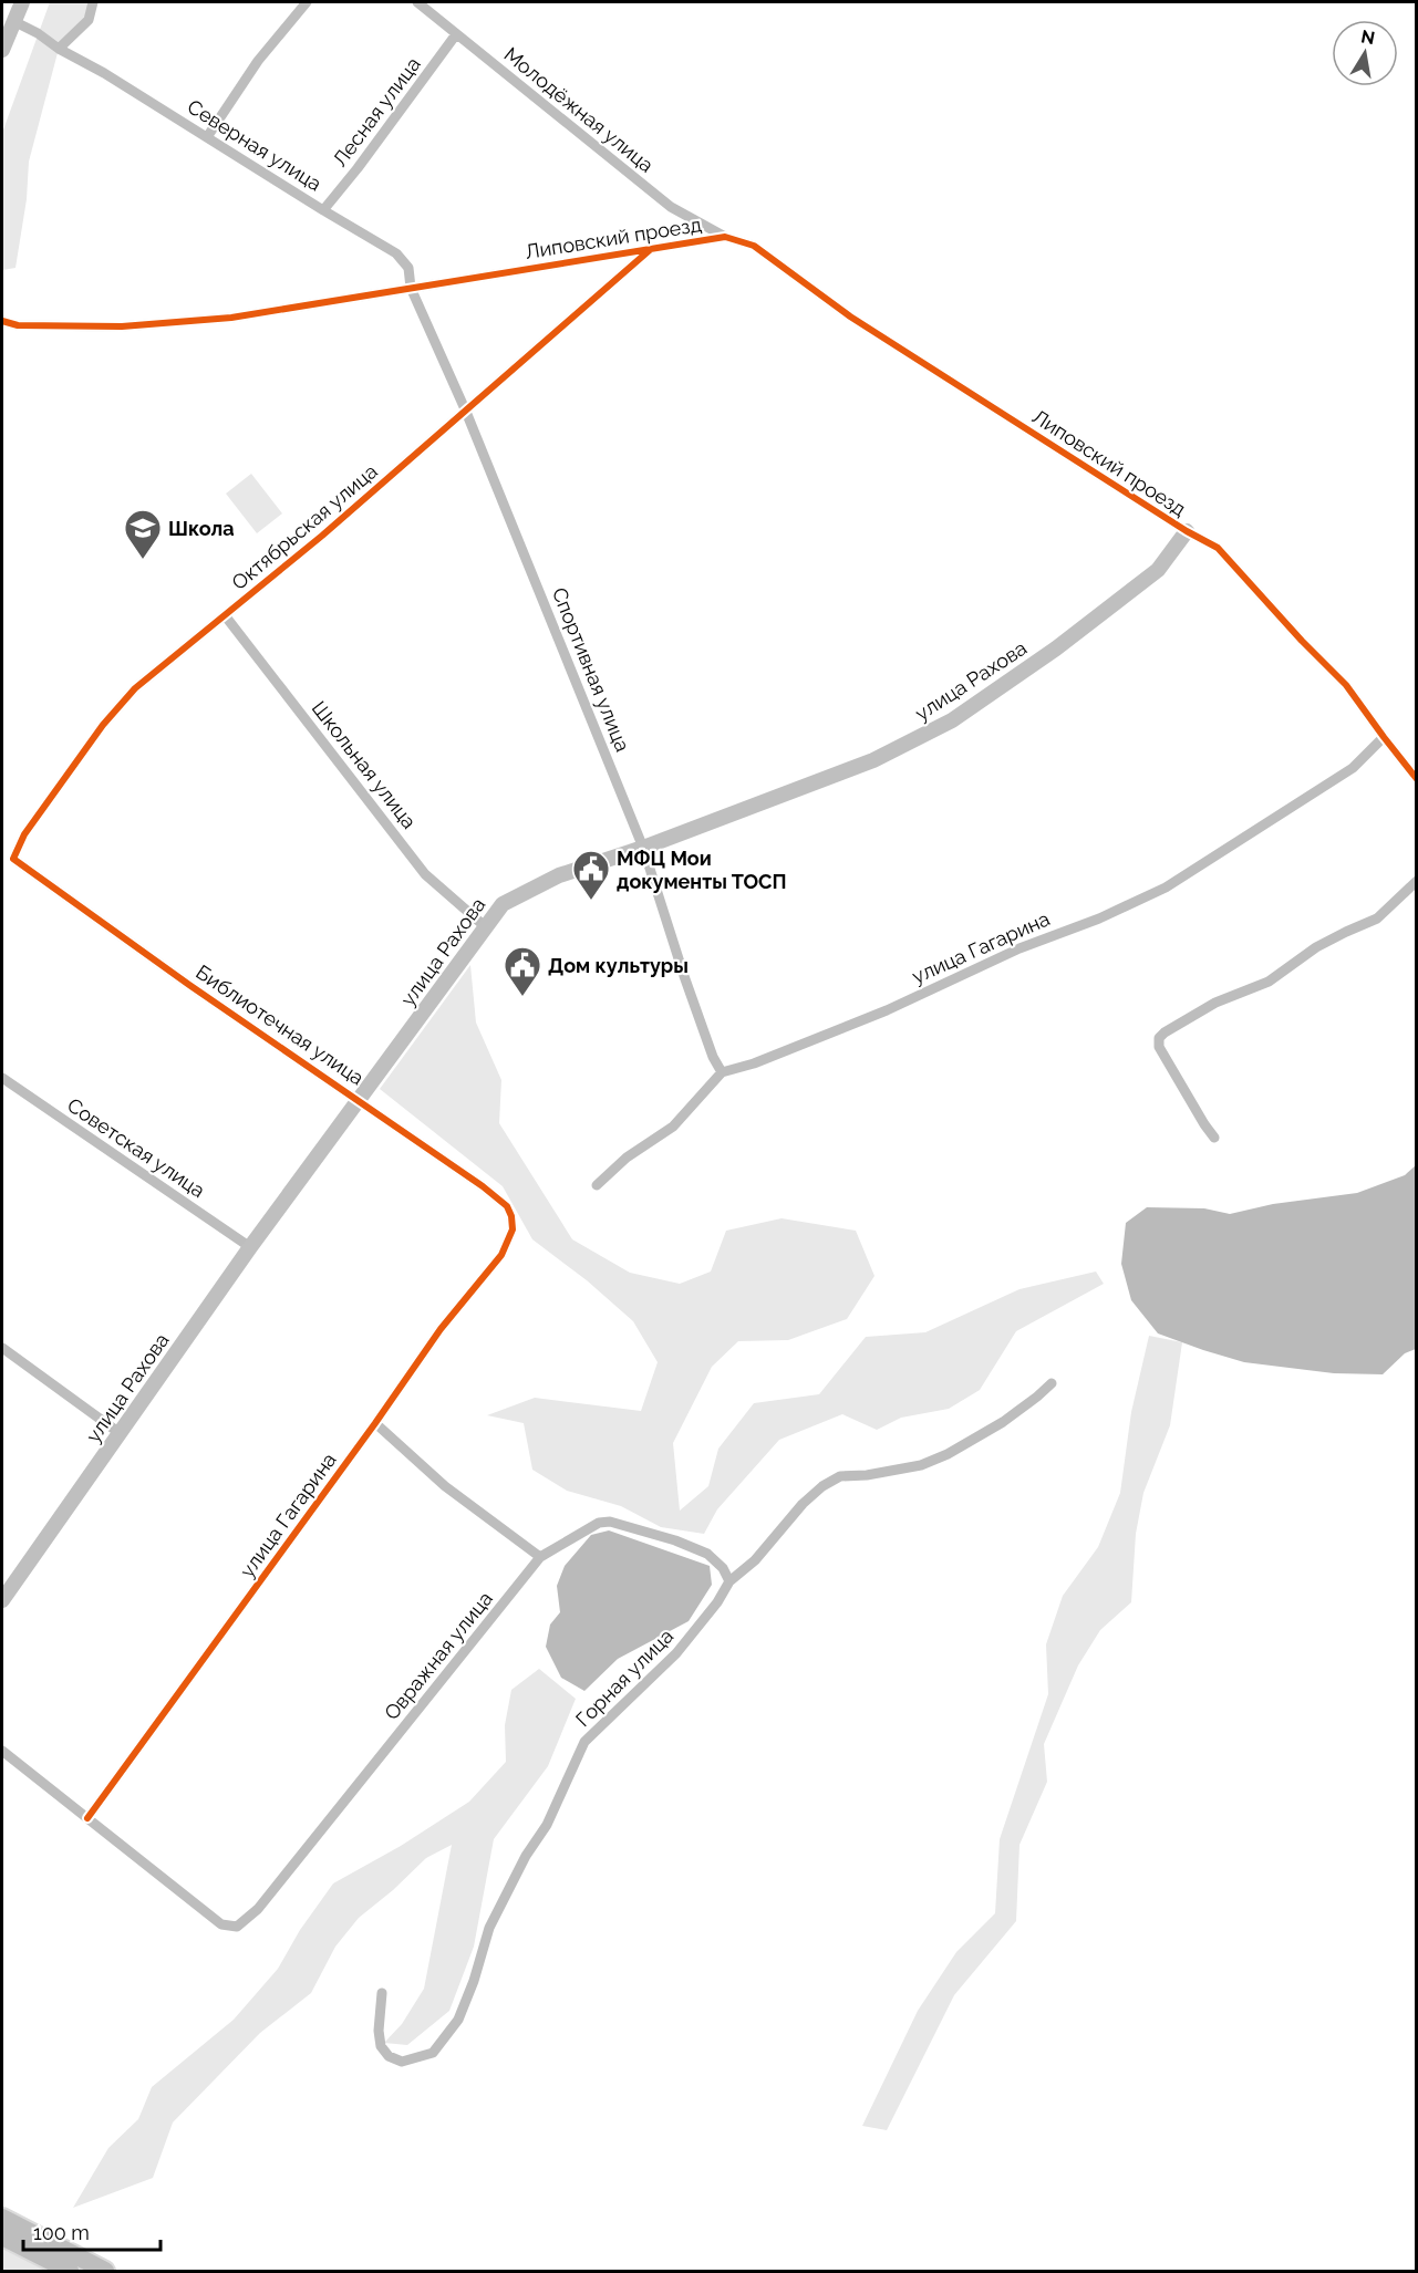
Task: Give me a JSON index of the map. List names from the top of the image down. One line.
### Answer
{"streets":{"street":["Молодёжная улица","Лесная улица","Северная улица","Липовский проезд","Октябрьская улица","Спортивная улица","улица Рахова","Школьная улица","улица Гагарина","Библиотечная улица","Советская улица","Овражная улица","Горная улица"]},"crossings":[["Молодёжная улица","Лесная улица"],["Молодёжная улица","Липовский проезд"],["Лесная улица","Северная улица"],["Северная улица","Липовский проезд"],["Северная улица","Спортивная улица"],["Липовский проезд","Октябрьская улица"],["Липовский проезд","Спортивная улица"],["Липовский проезд","улица Рахова"],["Липовский проезд","улица Гагарина"],["Октябрьская улица","Спортивная улица"],["Октябрьская улица","Школьная улица"],["Октябрьская улица","Библиотечная улица"],["Спортивная улица","улица Рахова"],["Спортивная улица","улица Гагарина"],["улица Рахова","Школьная улица"],["улица Рахова","Библиотечная улица"],["улица Рахова","Советская улица"],["улица Гагарина","Библиотечная улица"],["улица Гагарина","Овражная улица"]],"places":{"school or university":["Школа"],"public building":["МФЦ Мои документы ТОСП","Дом культуры"]},"scale_bar":"100 m","north":"top"}
